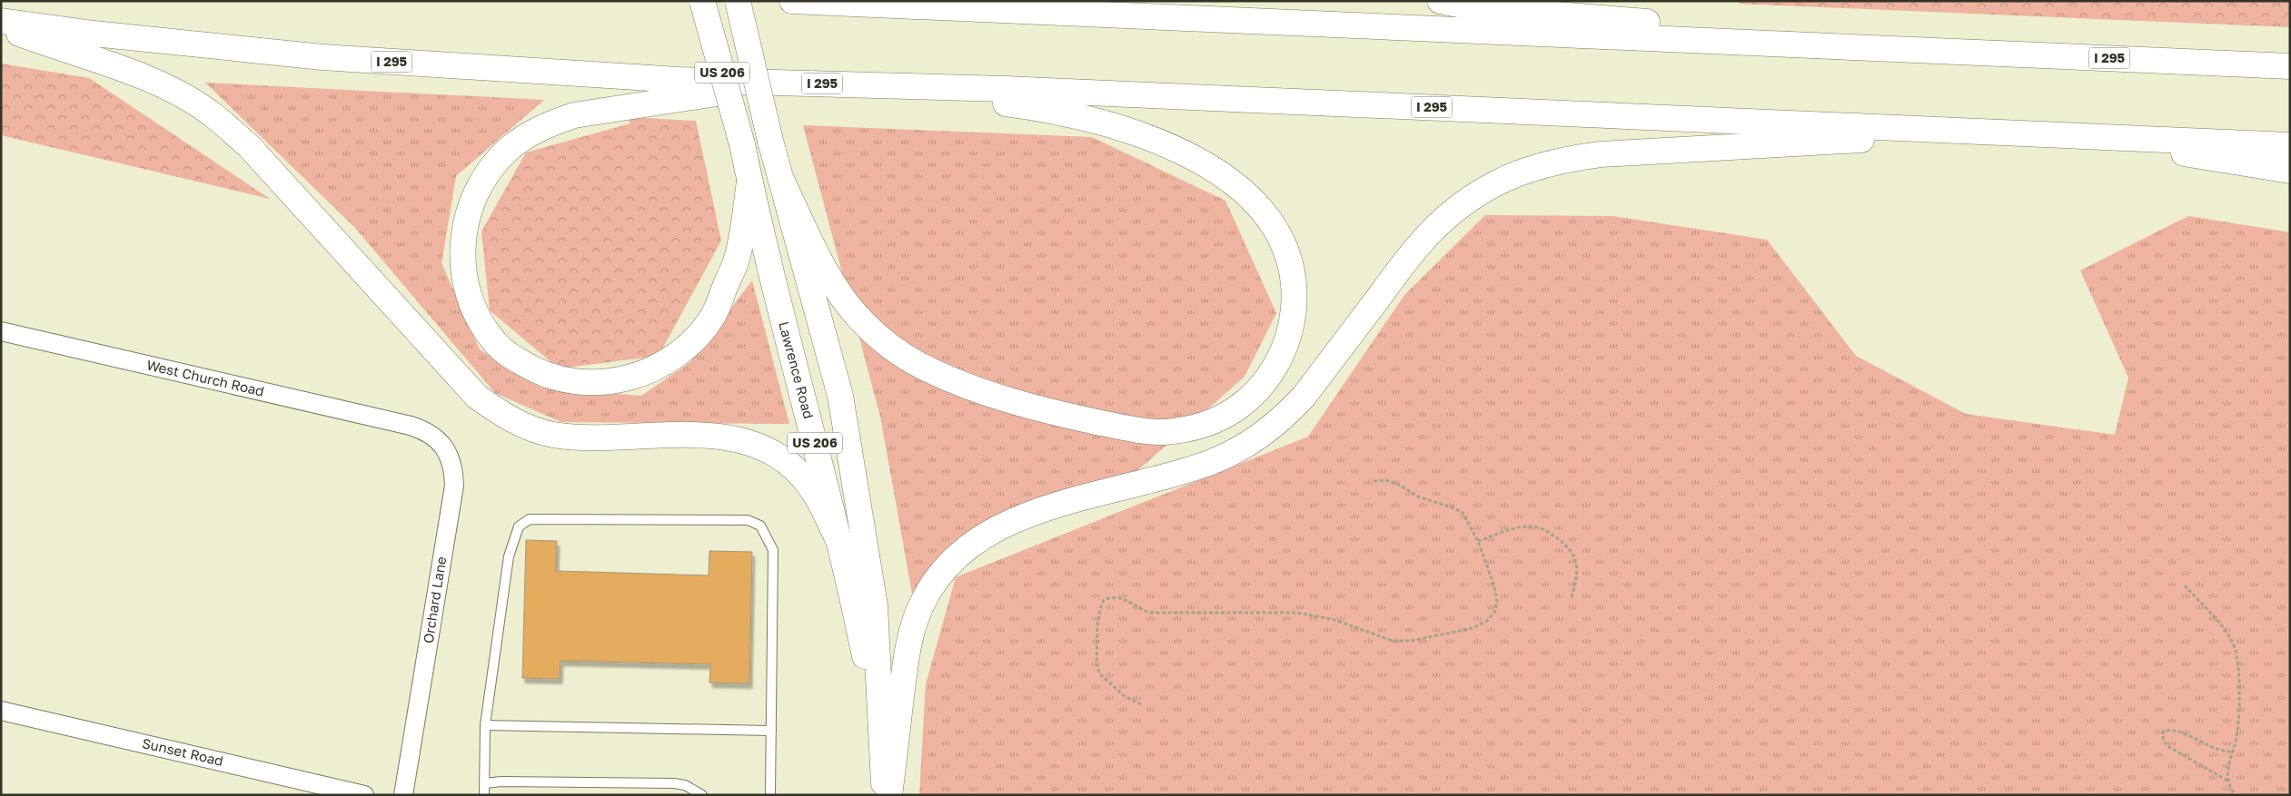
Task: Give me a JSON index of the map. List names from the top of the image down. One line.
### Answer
{"streets":{"main road":["I 295","US 206","Lawrence Road"],"street":["West Church Road","Orchard Lane","Sunset Road"]},"crossings":[["West Church Road","Orchard Lane"]]}
